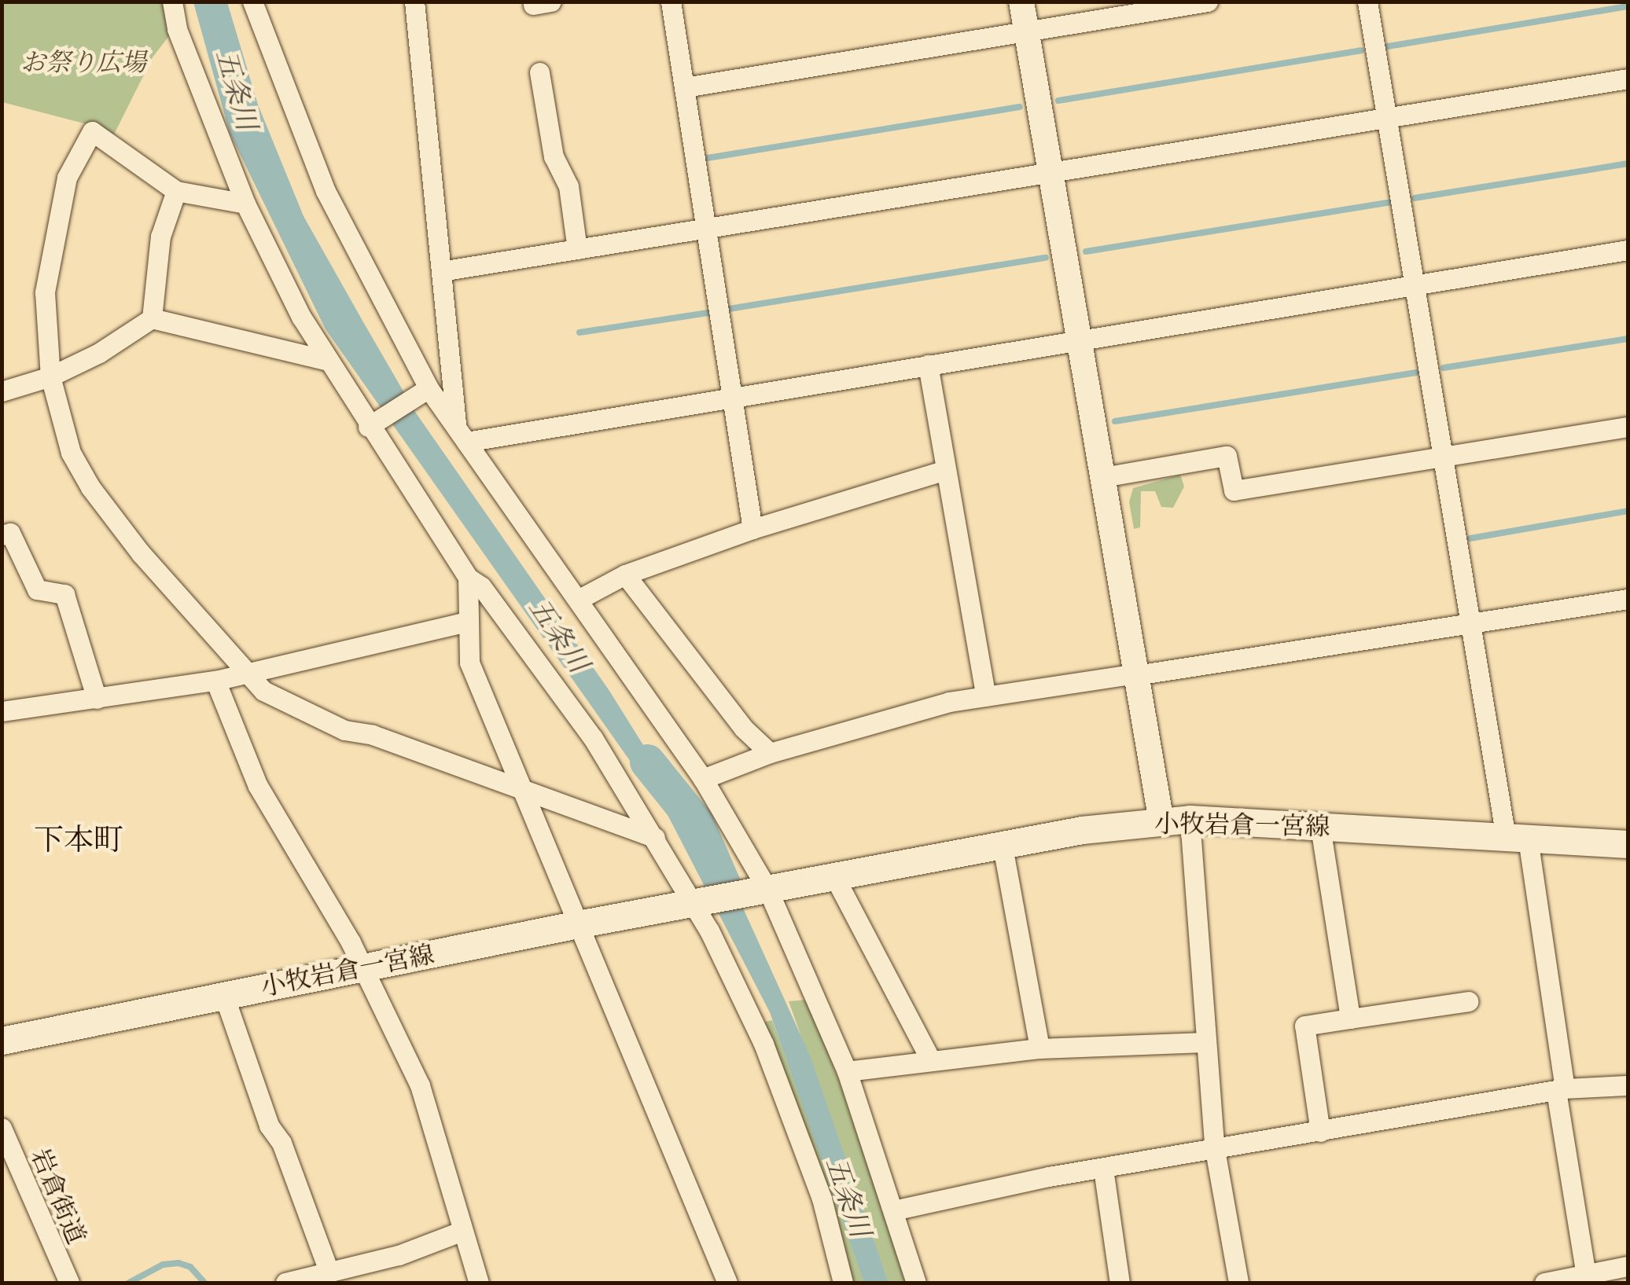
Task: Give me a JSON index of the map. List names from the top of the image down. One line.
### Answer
{"streets":{"main road":["小牧岩倉一宮線"],"street":["岩倉街道"]},"districts":["下本町"],"water":["五条川"],"parks":["お祭り広場"]}
